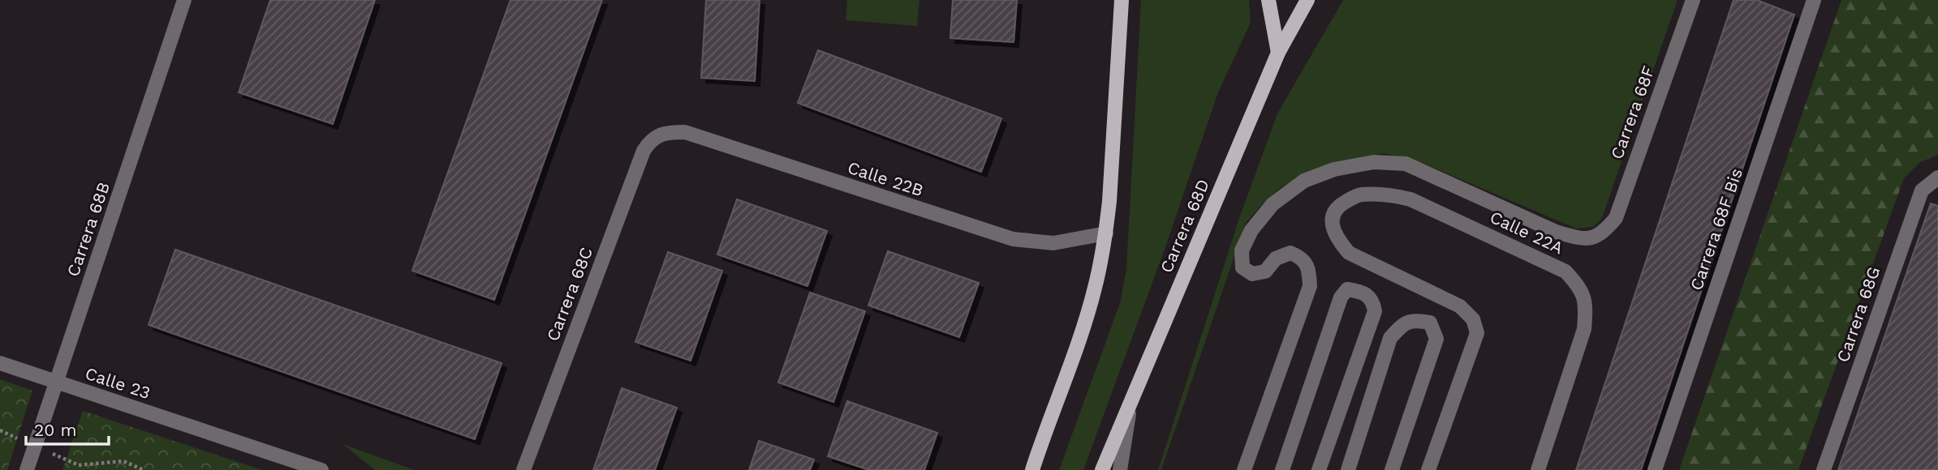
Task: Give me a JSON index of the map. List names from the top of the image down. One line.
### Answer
{"streets":{"main road":["Carrera 68D"],"street":["Carrera 68F","Calle 22B","Carrera 68B","Carrera 68F Bis","Calle 22A","Carrera 68C","Carrera 68G","Calle 23"]},"crossings":[["Carrera 68F","Calle 22A"],["Calle 22B","Carrera 68C"],["Carrera 68B","Calle 23"]],"scale_bar":"20 m"}
